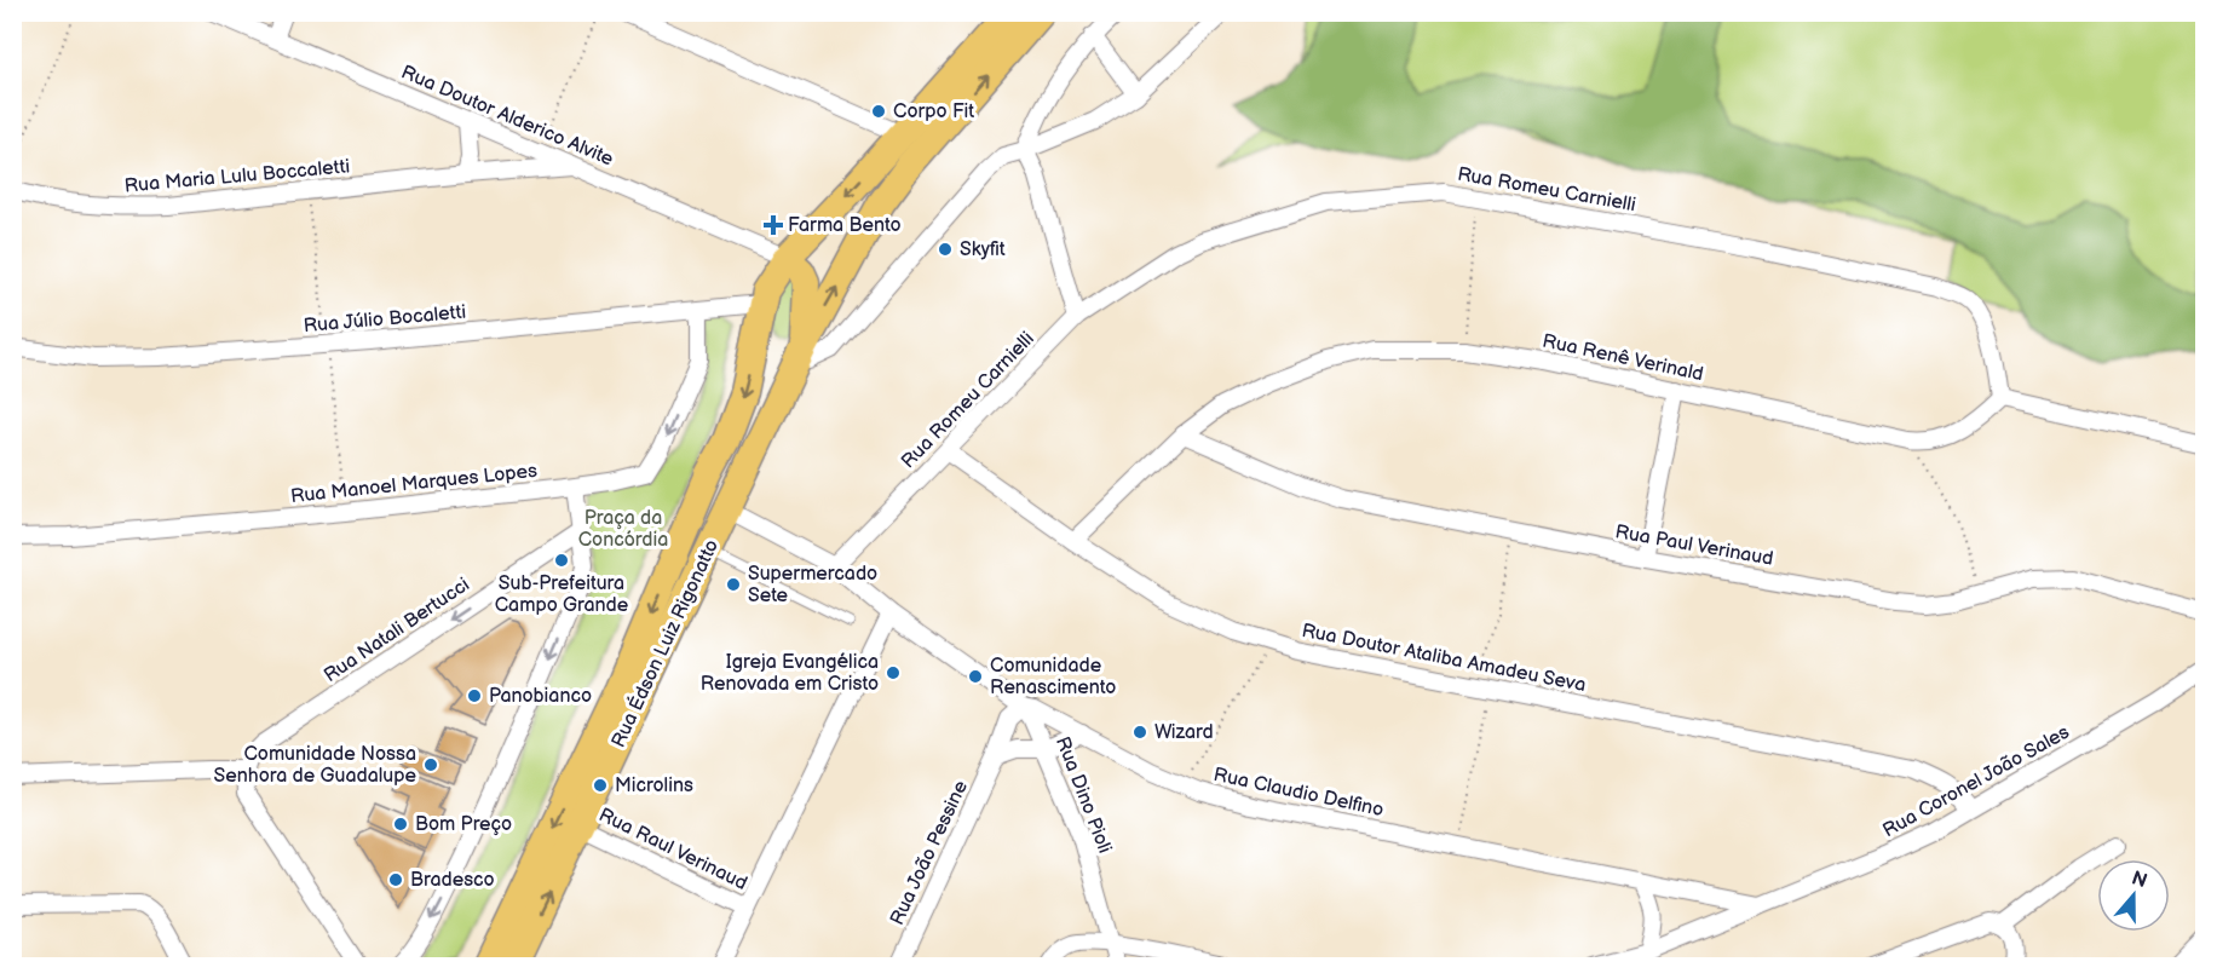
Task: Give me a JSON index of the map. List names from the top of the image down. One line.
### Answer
{"streets":{"main road":["Rua Édson Luiz Rigonatto"],"street":["Rua Doutor Alderico Alvite","Rua Maria Lulu Boccaletti","Rua Romeu Carnielli","Rua Júlio Bocaletti","Rua Renê Verinald","Rua Manoel Marques Lopes","Rua Paul Verinaud","Rua Natali Bertucci","Rua Doutor Ataliba Amadeu Seva","Rua Coronel João Sales","Rua Claudio Delfino","Rua Dino Pioli","Rua Raul Verinaud","Rua João Pessine"]},"crossings":[["Rua Doutor Alderico Alvite","Rua Maria Lulu Boccaletti"],["Rua Romeu Carnielli","Rua Renê Verinald"],["Rua Romeu Carnielli","Rua Doutor Ataliba Amadeu Seva"],["Rua Romeu Carnielli","Rua Claudio Delfino"],["Rua Júlio Bocaletti","Rua Manoel Marques Lopes"],["Rua Renê Verinald","Rua Paul Verinaud"],["Rua Renê Verinald","Rua Doutor Ataliba Amadeu Seva"],["Rua Édson Luiz Rigonatto","Rua Claudio Delfino"],["Rua Édson Luiz Rigonatto","Rua Raul Verinaud"],["Rua Doutor Ataliba Amadeu Seva","Rua Coronel João Sales"],["Rua Coronel João Sales","Rua Claudio Delfino"],["Rua Claudio Delfino","Rua Dino Pioli"],["Rua Claudio Delfino","Rua João Pessine"],["Rua Dino Pioli","Rua João Pessine"]],"one_way":["Rua Natali Bertucci"],"parks":["Praça da Concórdia"],"places":{"other":["Corpo Fit","Skyfit","Sub-Prefeitura Campo Grande","Supermercado Sete","Igreja Evangélica Renovada em Cristo","Comunidade Renascimento","Panobianco","Wizard","Comunidade Nossa Senhora de Guadalupe","Microlins","Bom Preço","Bradesco"],"health":["Farma Bento"]},"north":"top"}
